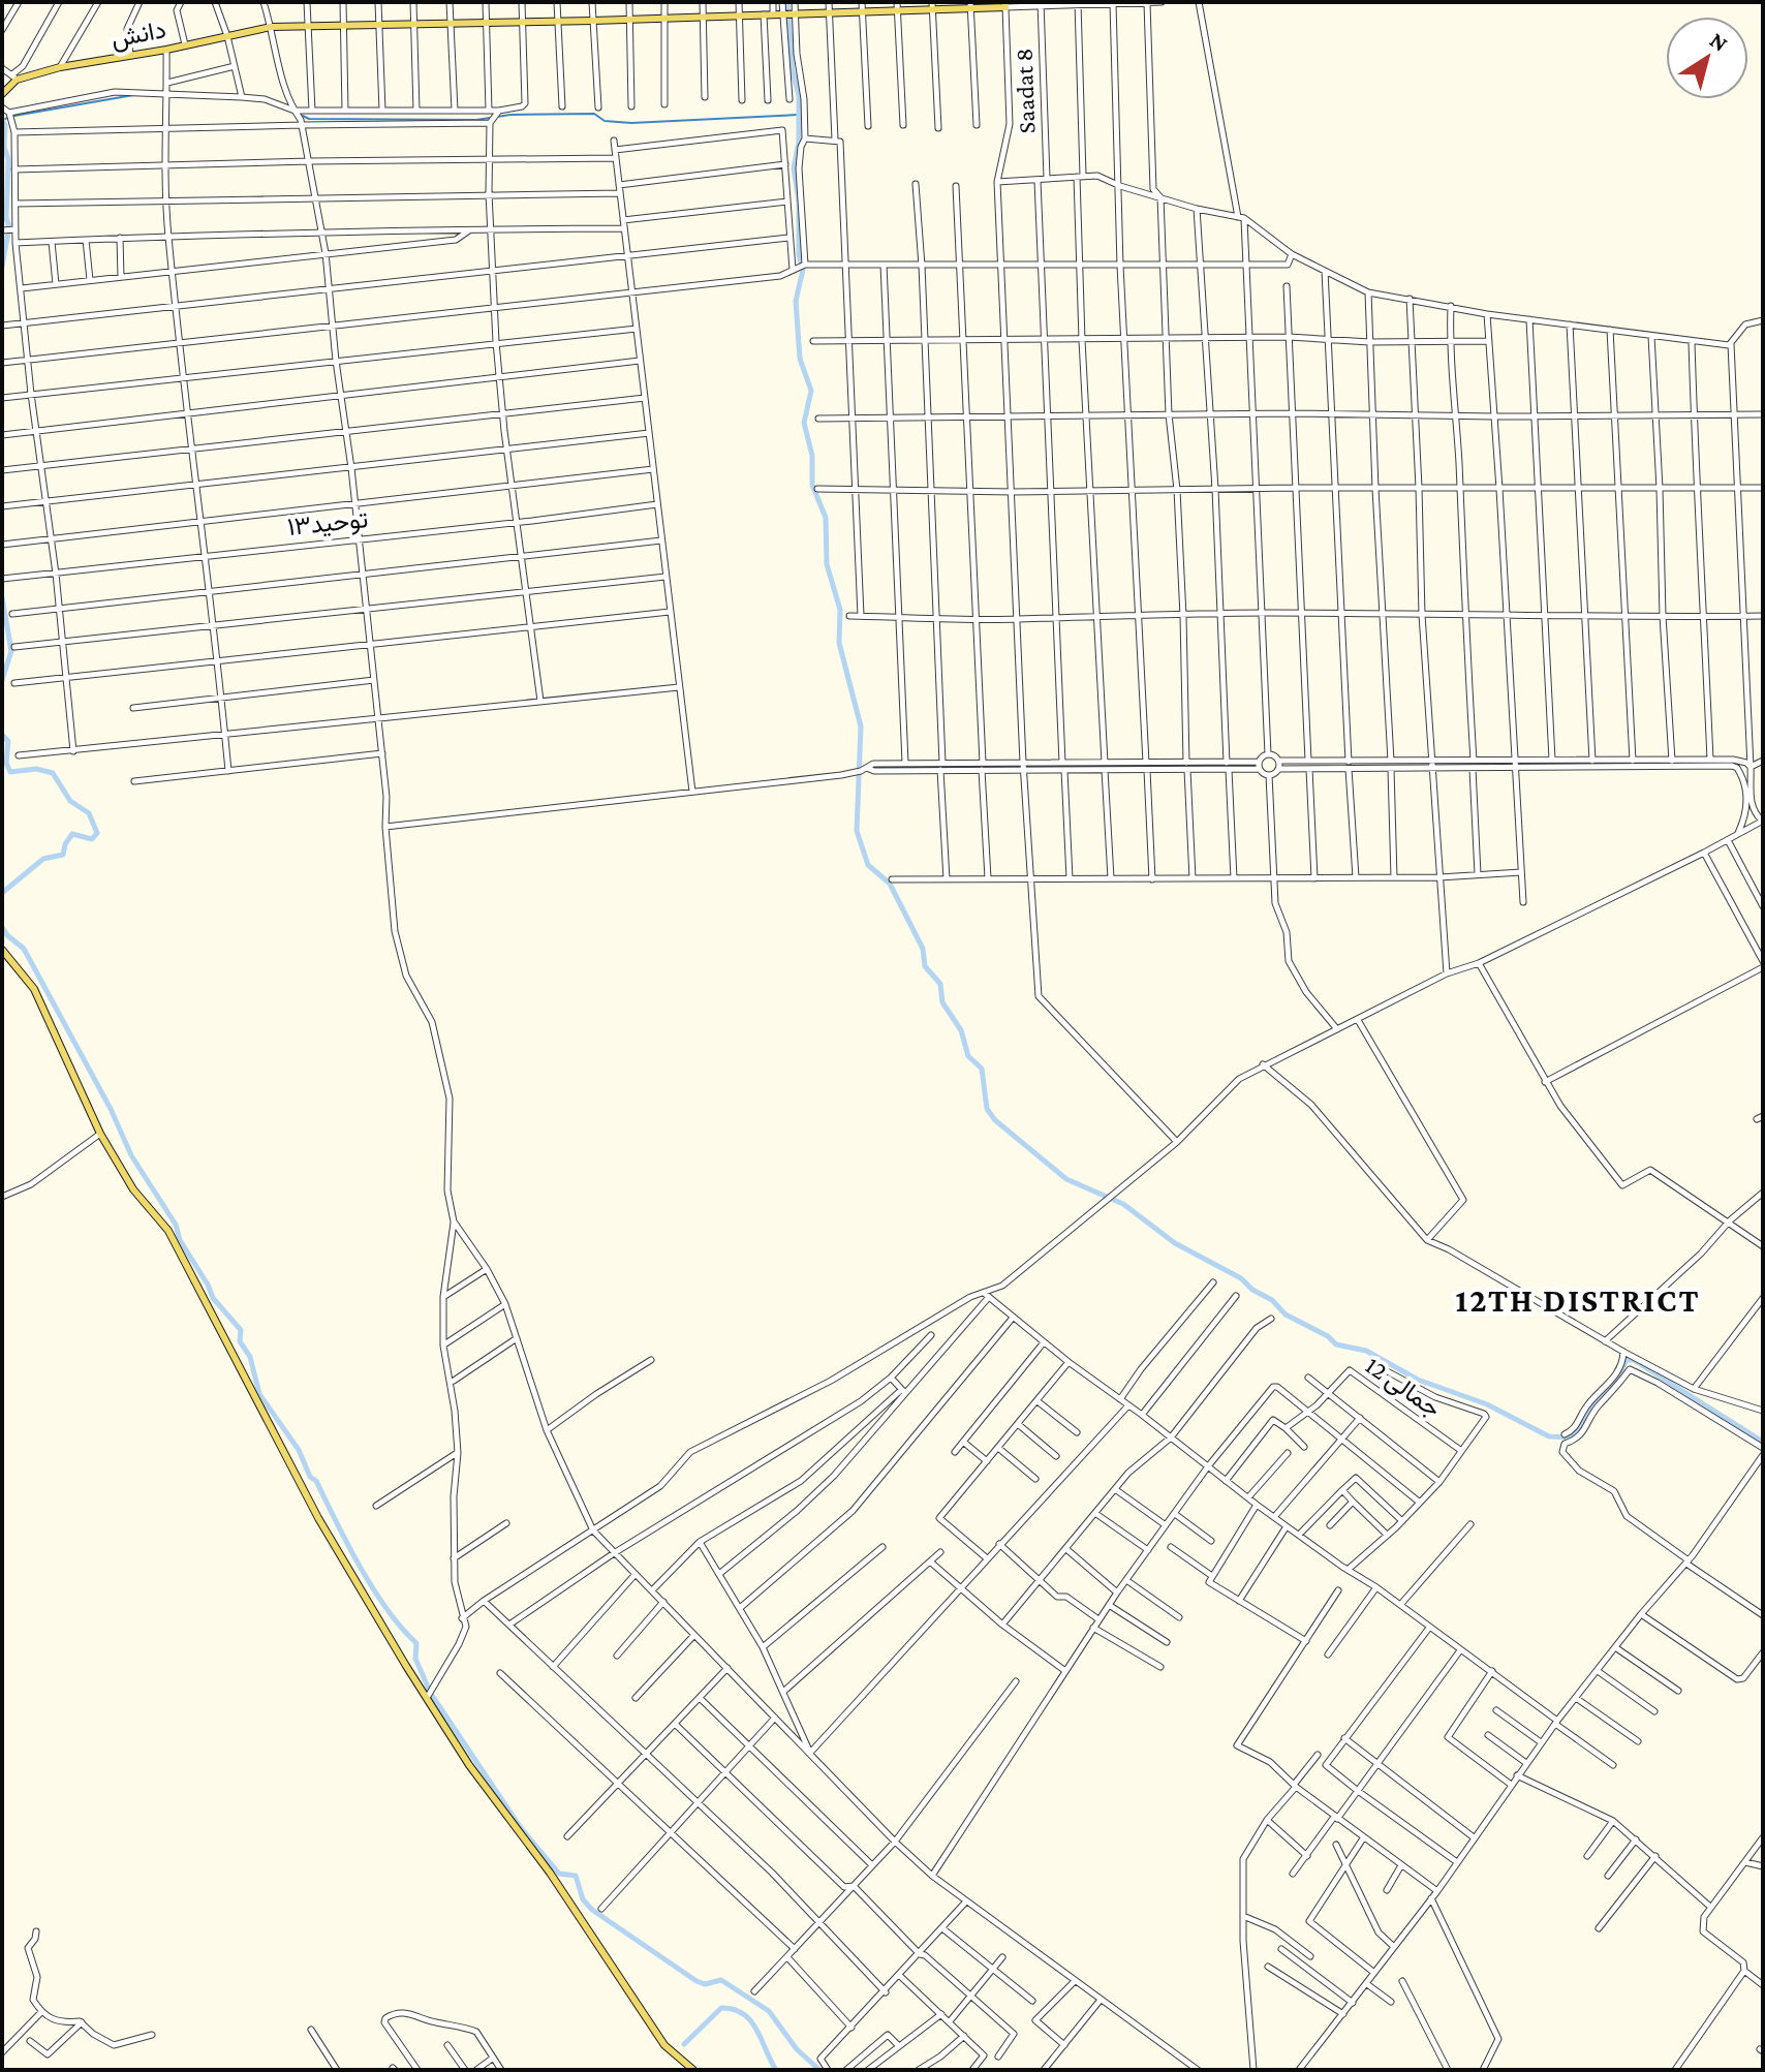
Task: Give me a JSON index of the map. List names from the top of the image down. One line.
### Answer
{"streets":{"main road":["دانش"],"street":["Saadat 8","توحید۱۳","جمالی 12"]},"districts":["12TH DISTRICT"],"north":"top right"}
